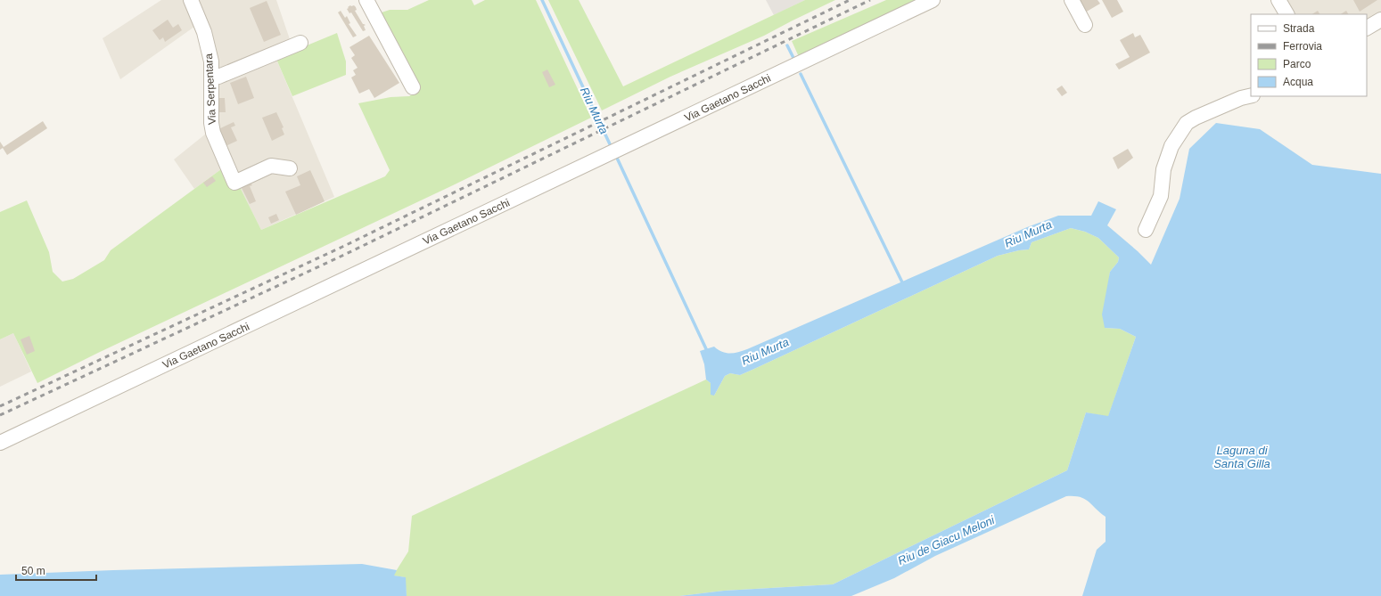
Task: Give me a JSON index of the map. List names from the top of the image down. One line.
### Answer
{"streets":{"street":["Via Serpentara","Via Gaetano Sacchi"]},"water":["Riu Murta","Laguna di Santa Gilla","Riu de Giacu Meloni"],"legend":["Strada","Ferrovia","Parco","Acqua"],"scale_bar":"50 m"}
